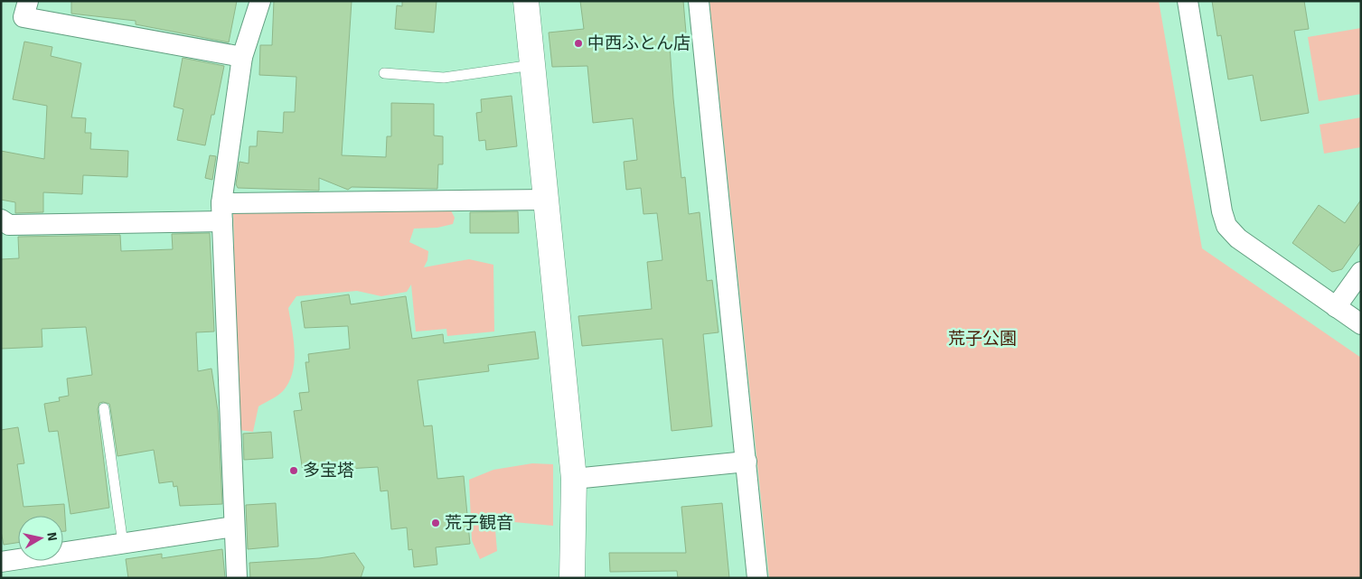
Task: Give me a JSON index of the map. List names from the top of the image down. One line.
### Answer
{"parks":["荒子公園"],"places":["中西ふとん店","多宝塔","荒子観音"],"north":"right"}
